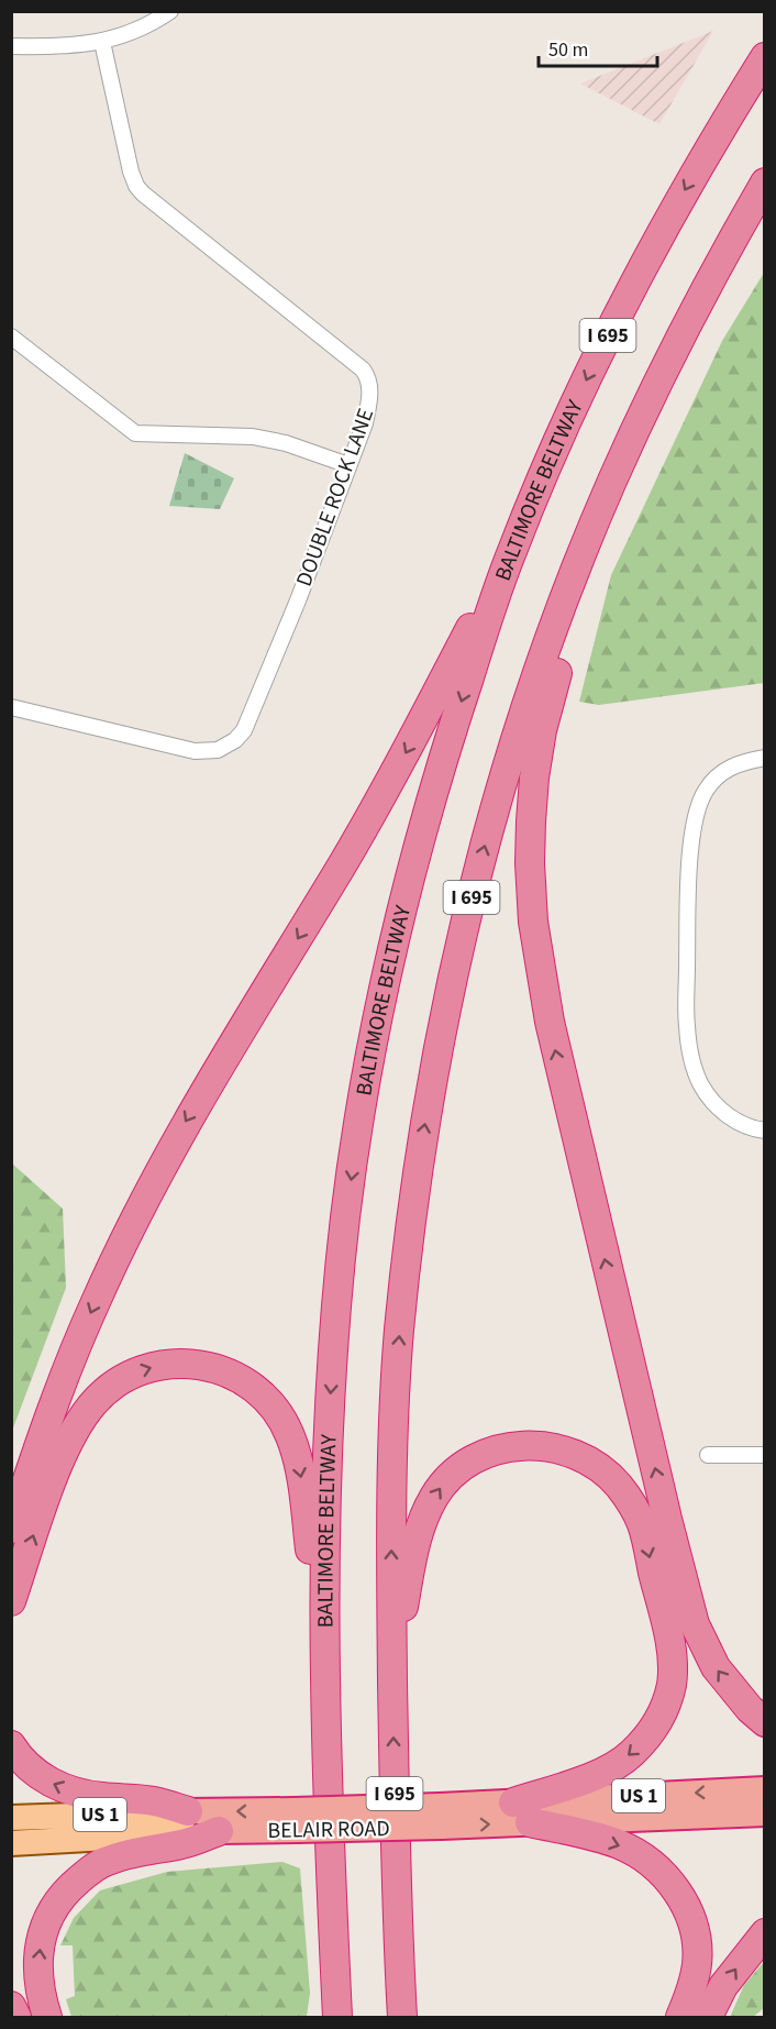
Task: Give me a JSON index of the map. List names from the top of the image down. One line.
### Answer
{"streets":{"highway":["I 695","BALTIMORE BELTWAY","US 1","BELAIR ROAD"],"street":["DOUBLE ROCK LANE"]},"scale_bar":"50 m"}
